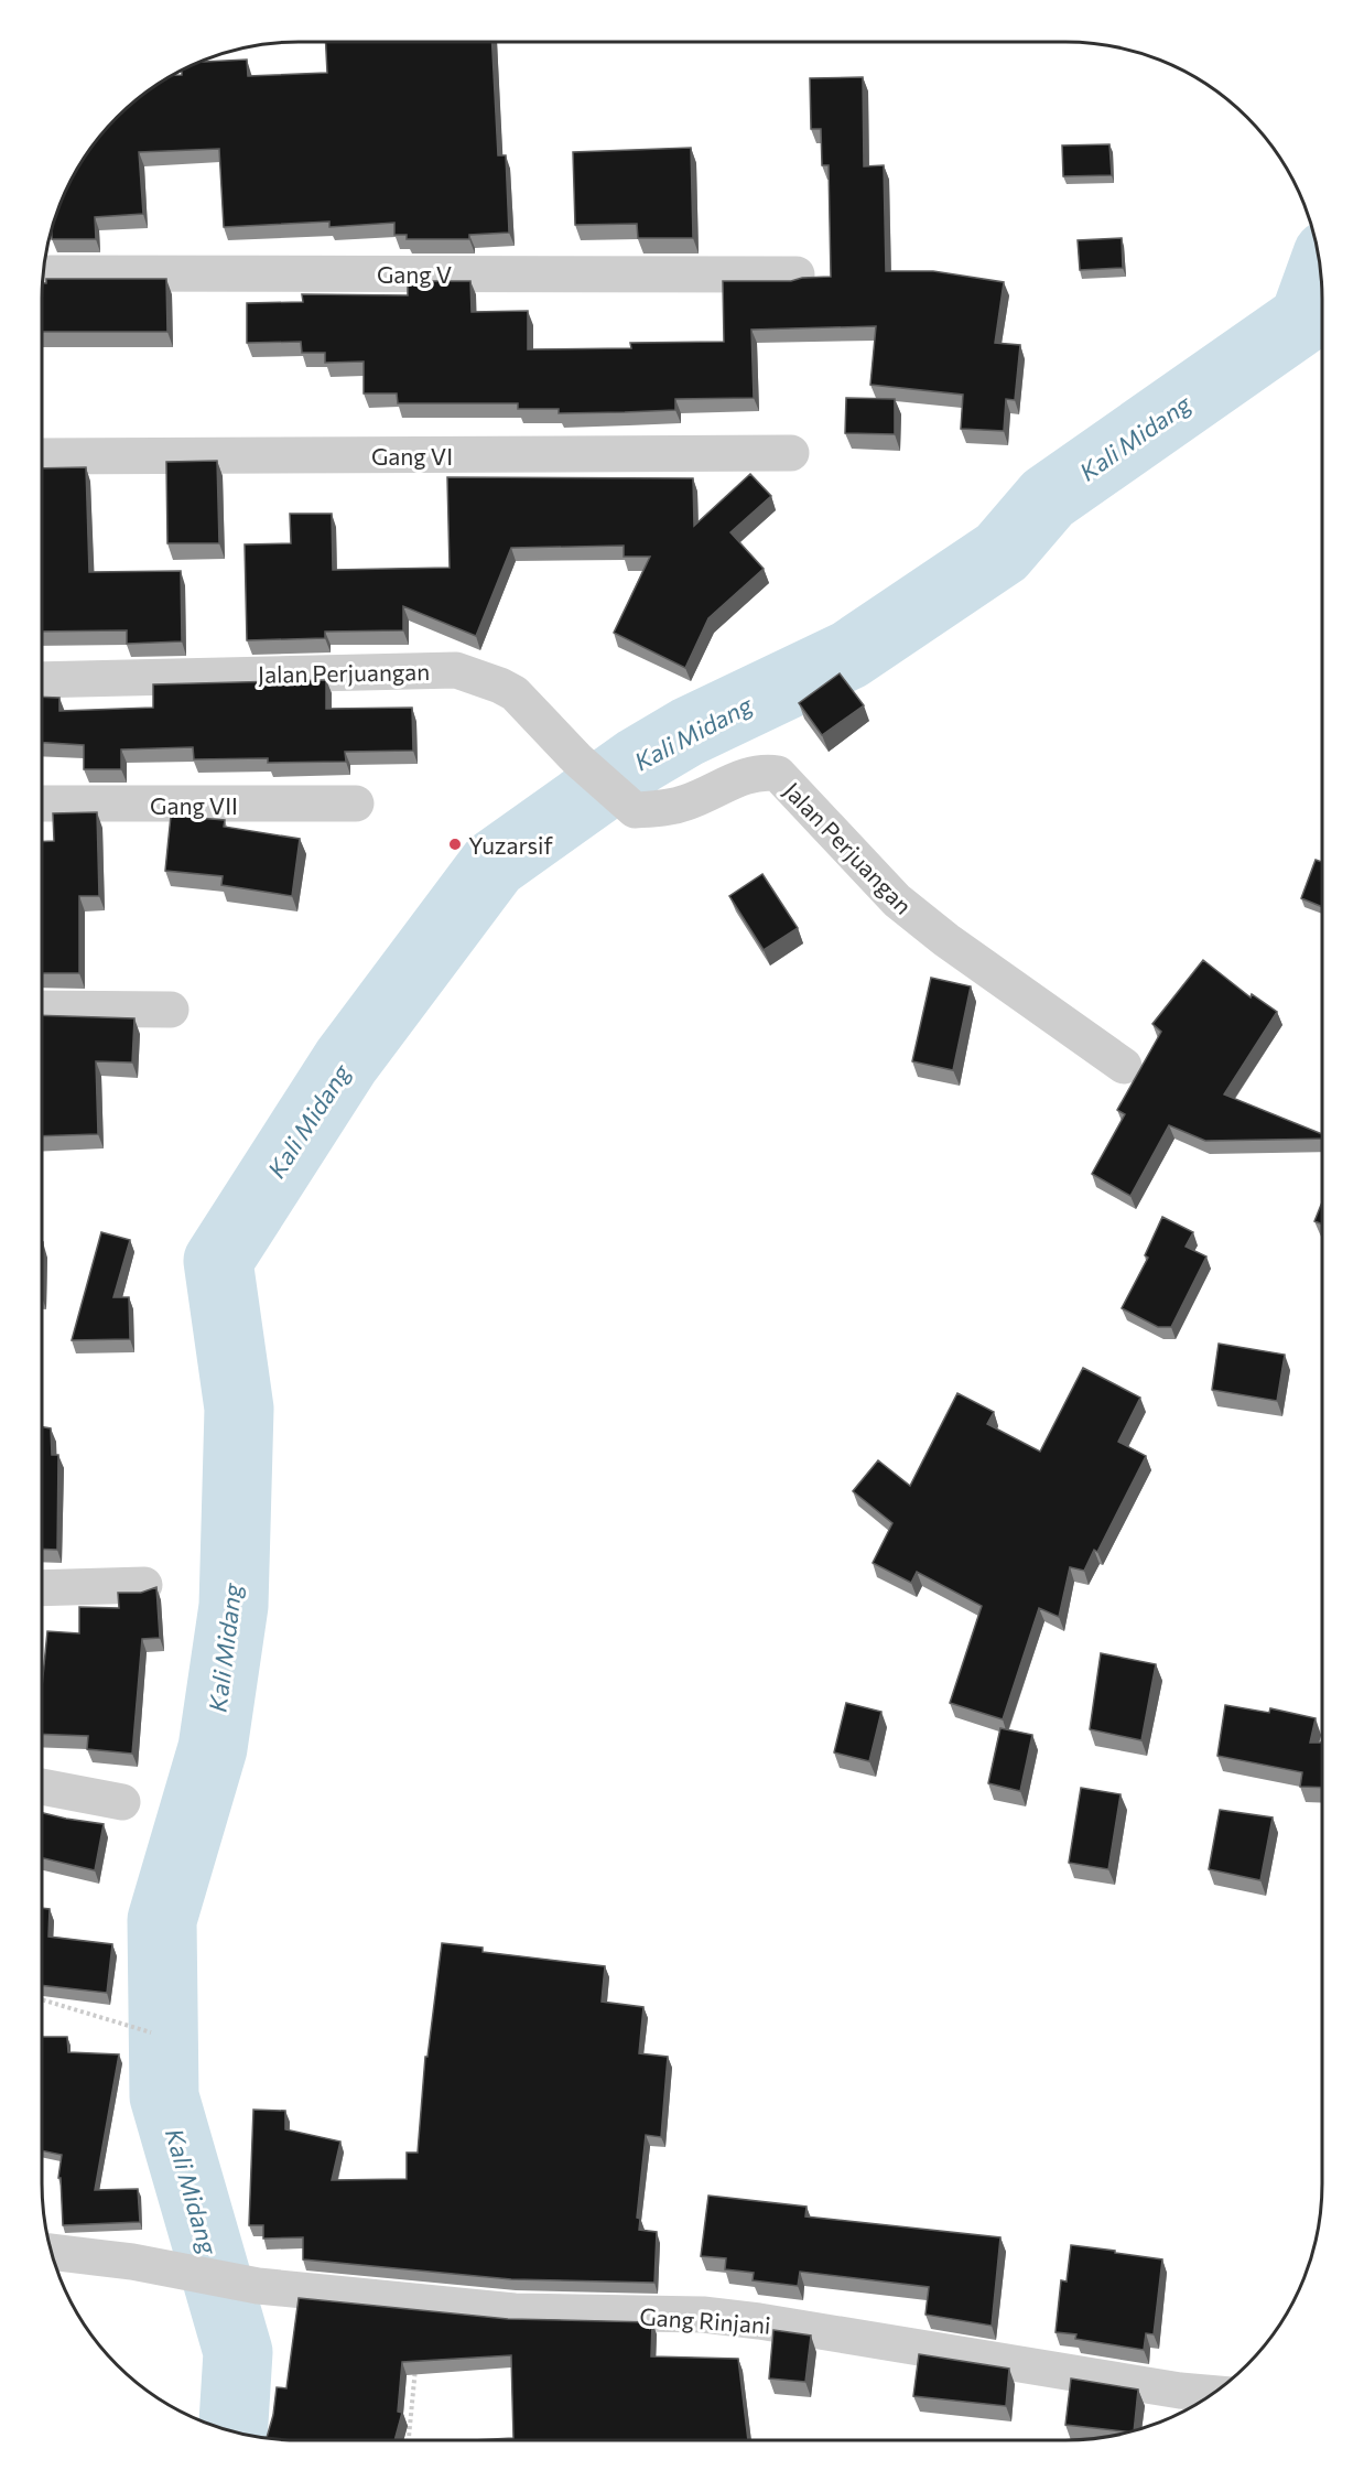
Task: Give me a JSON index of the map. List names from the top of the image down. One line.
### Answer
{"streets":{"street":["Gang V","Gang VI","Jalan Perjuangan","Gang VII","Gang Rinjani"]},"water":["Kali Midang"],"places":["Yuzarsif"]}
